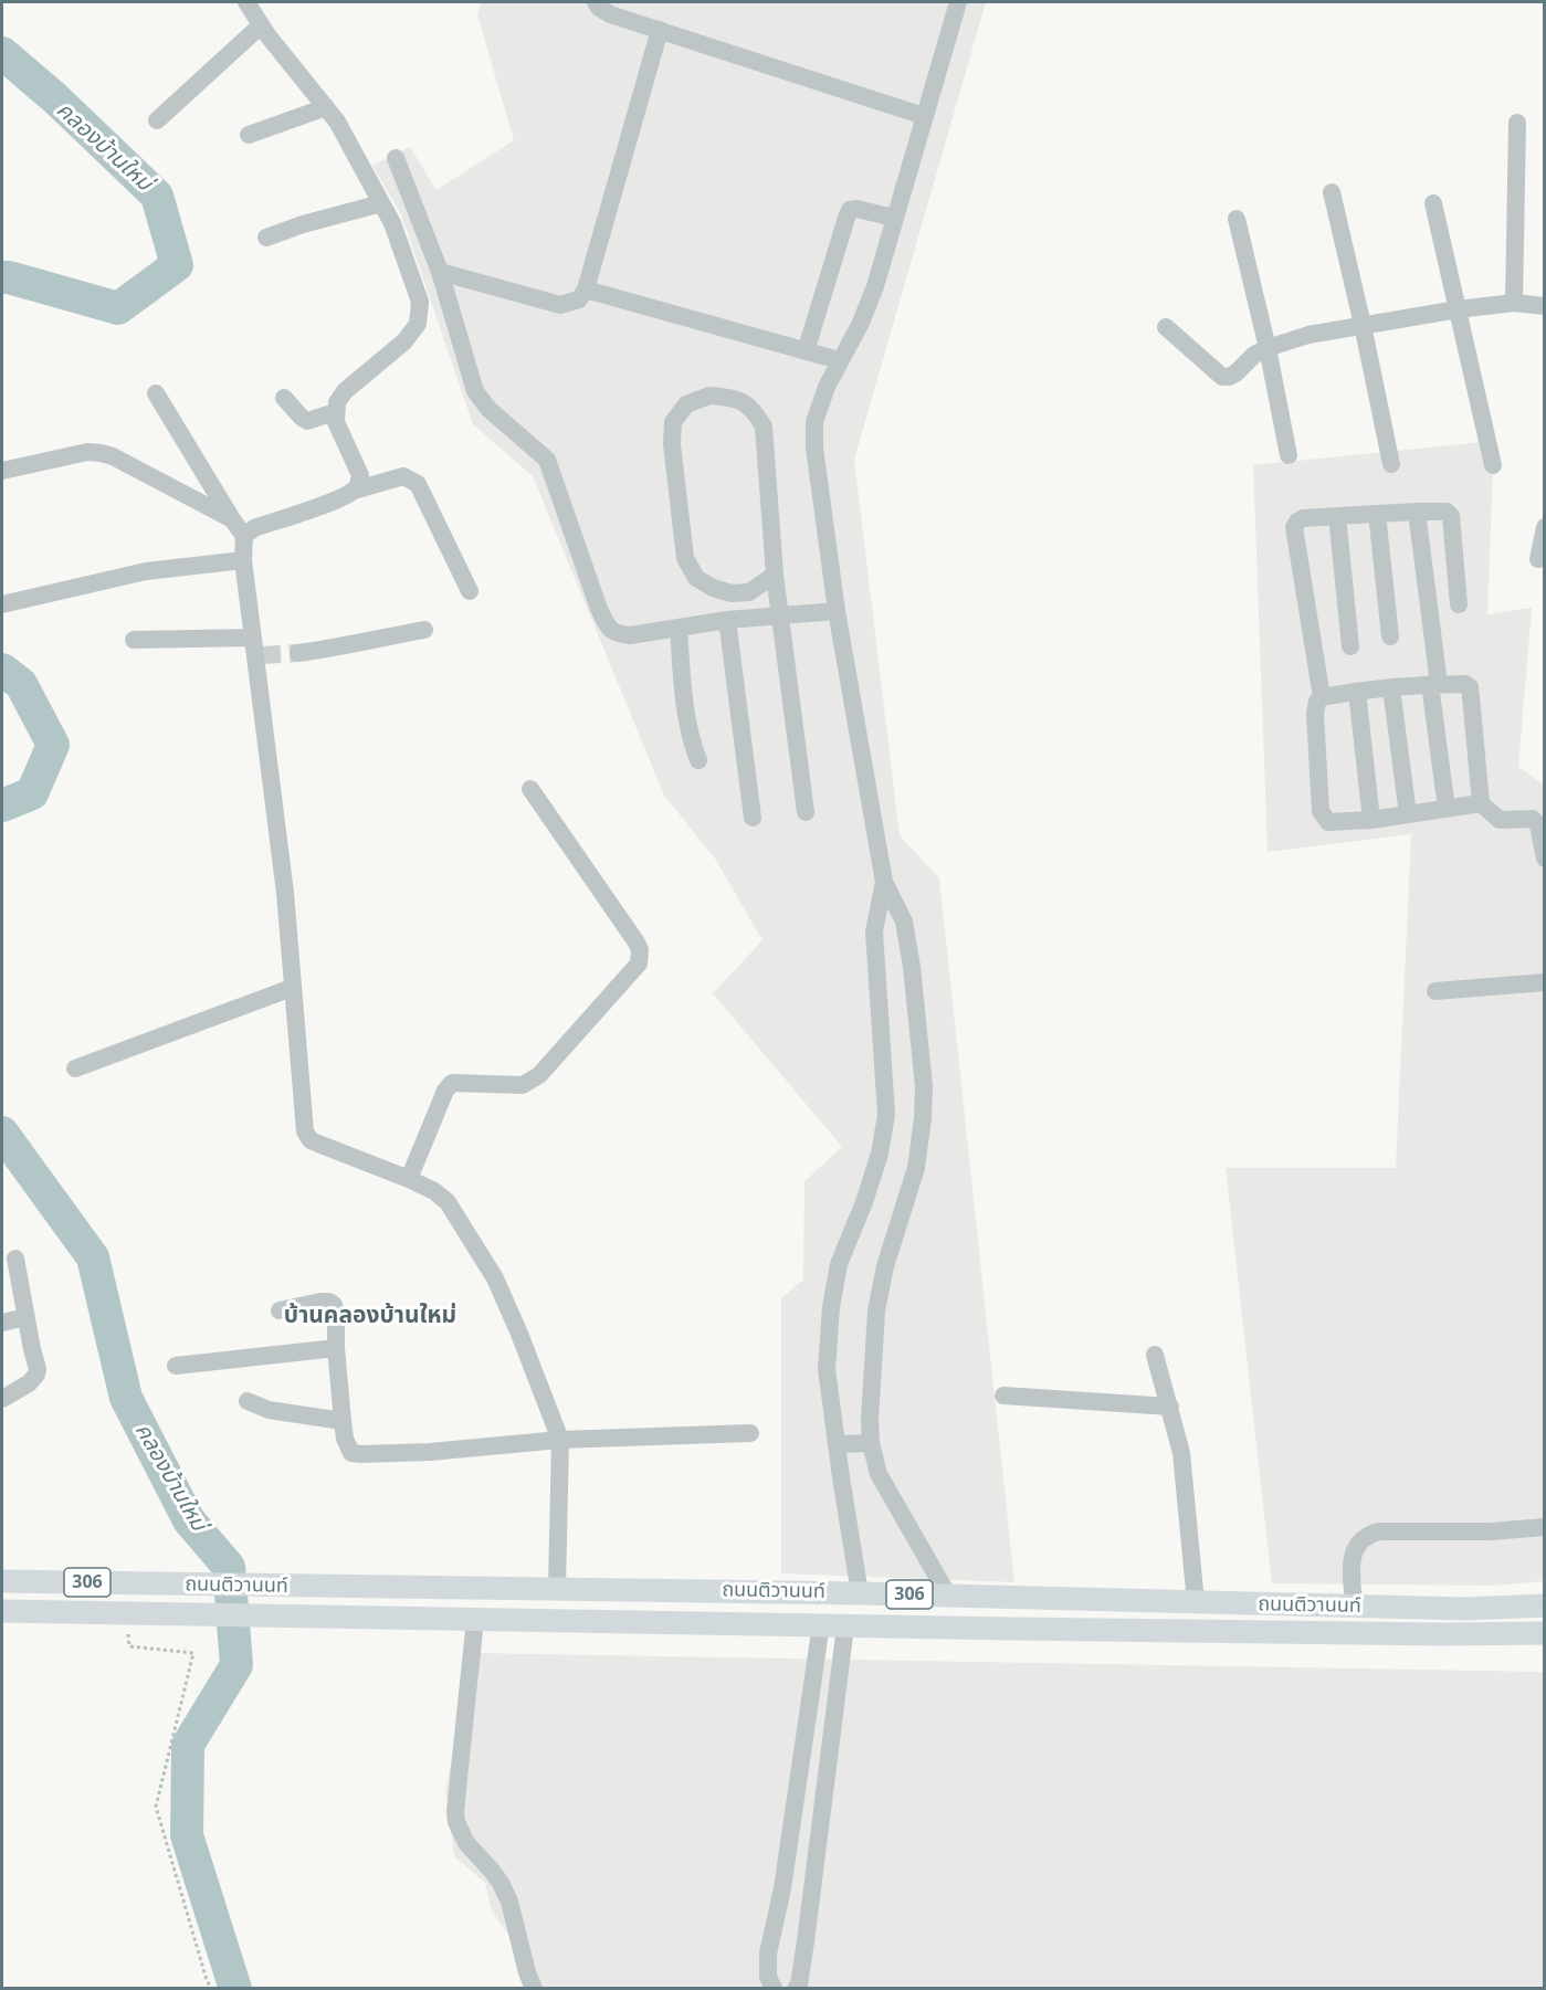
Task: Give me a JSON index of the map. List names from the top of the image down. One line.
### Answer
{"streets":{"main road":["306","ถนนติวานนท์"]},"districts":["บ้านคลองบ้านใหม่"],"water":["คลองบ้านใหม่"]}
